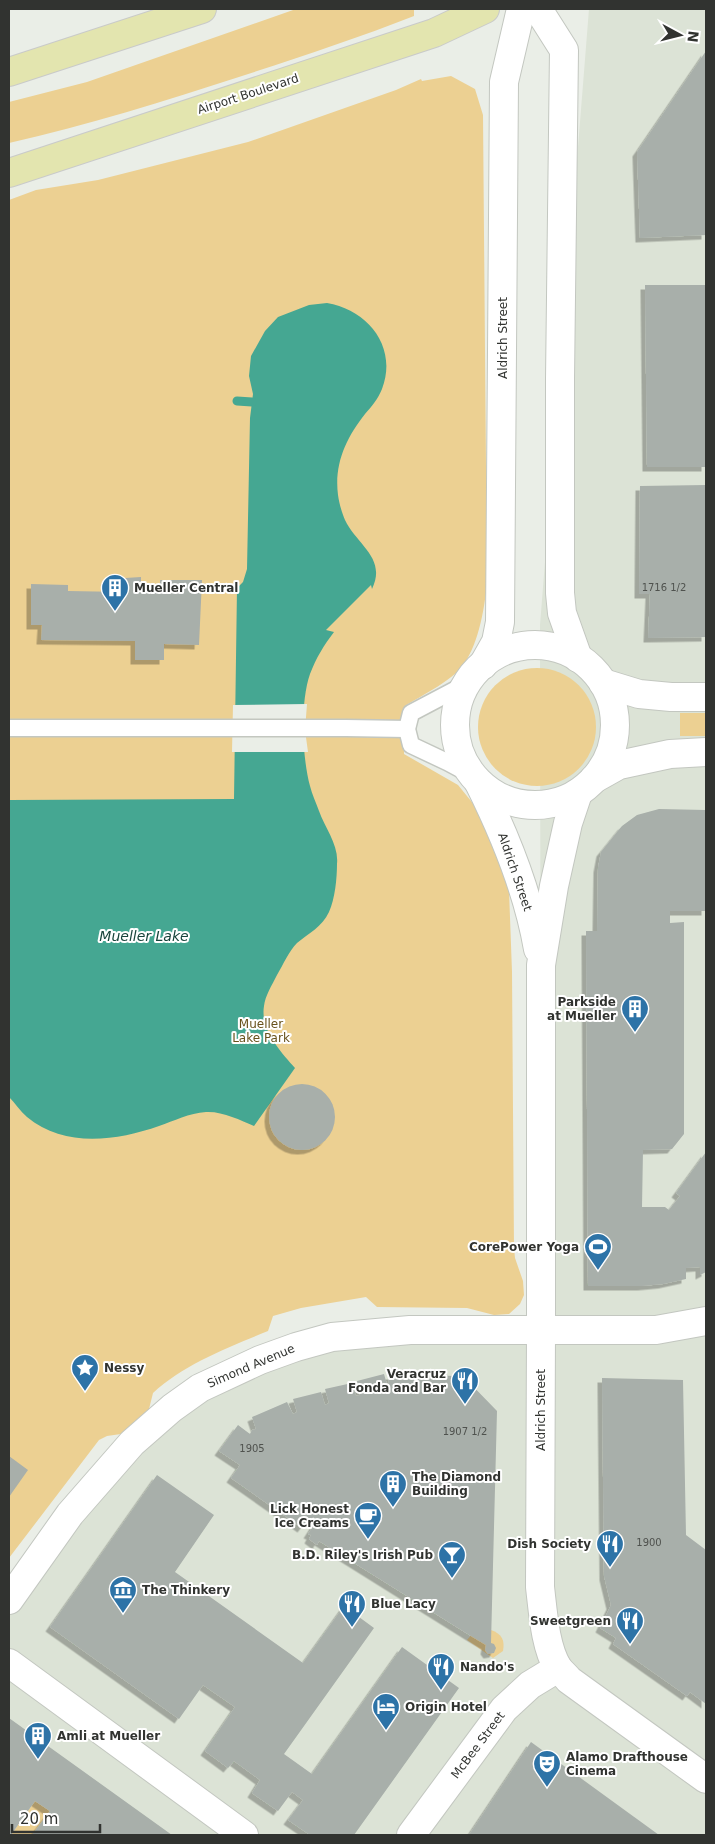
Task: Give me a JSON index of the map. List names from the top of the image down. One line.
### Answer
{"streets":{"main road":["Airport Boulevard"],"street":["Aldrich Street","Simond Avenue","McBee Street"]},"crossings":[["Aldrich Street","Simond Avenue"],["Aldrich Street","McBee Street"]],"water":["Mueller Lake"],"parks":["Mueller Lake Park"],"places":{"building":["Mueller Central","Parkside at Mueller","The Diamond Building","Amli at Mueller"],"sports":["CorePower Yoga"],"place":["Nessy"],"restaurant":["Veracruz Fonda and Bar","Dish Society","Blue Lacy","Sweetgreen","Nando's"],"cafe":["Lick Honest Ice Creams"],"bar":["B.D. Riley's Irish Pub"],"museum":["The Thinkery"],"hotel":["Origin Hotel"],"theatre":["Alamo Drafthouse Cinema"]},"house_numbers":["1716 1/2","1907 1/2","1905","1900"],"scale_bar":"20 m","north":"right"}
